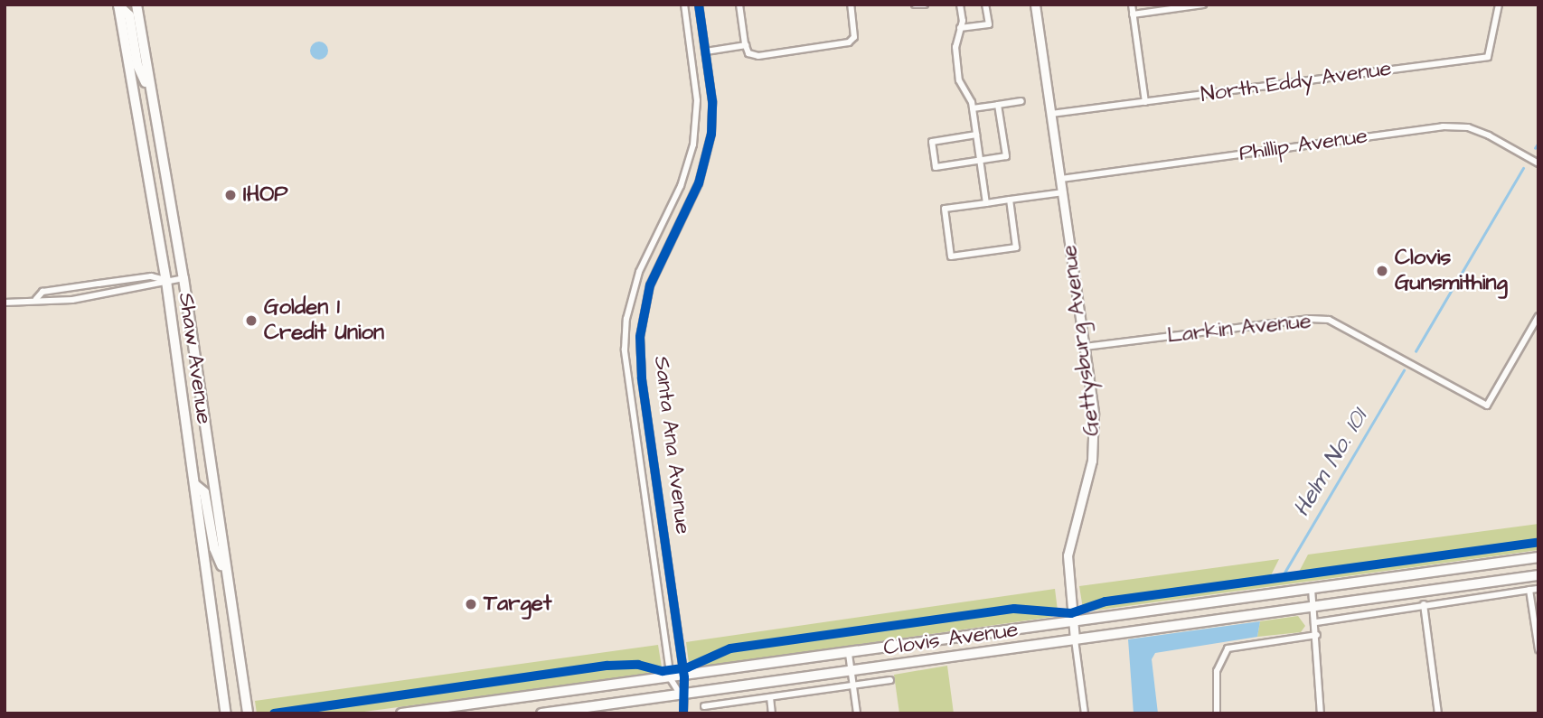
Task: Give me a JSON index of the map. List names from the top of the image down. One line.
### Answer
{"streets":{"main road":["Shaw Avenue","Clovis Avenue"],"street":["North Eddy Avenue","Phillip Avenue","Larkin Avenue","Gettysburg Avenue","Santa Ana Avenue"]},"crossings":[["North Eddy Avenue","Gettysburg Avenue"],["Phillip Avenue","Gettysburg Avenue"],["Larkin Avenue","Gettysburg Avenue"],["Gettysburg Avenue","Clovis Avenue"],["Santa Ana Avenue","Clovis Avenue"]],"water":["Helm No. 101"],"places":["IHOP","Clovis Gunsmithing","Golden 1 Credit Union","Target"]}
